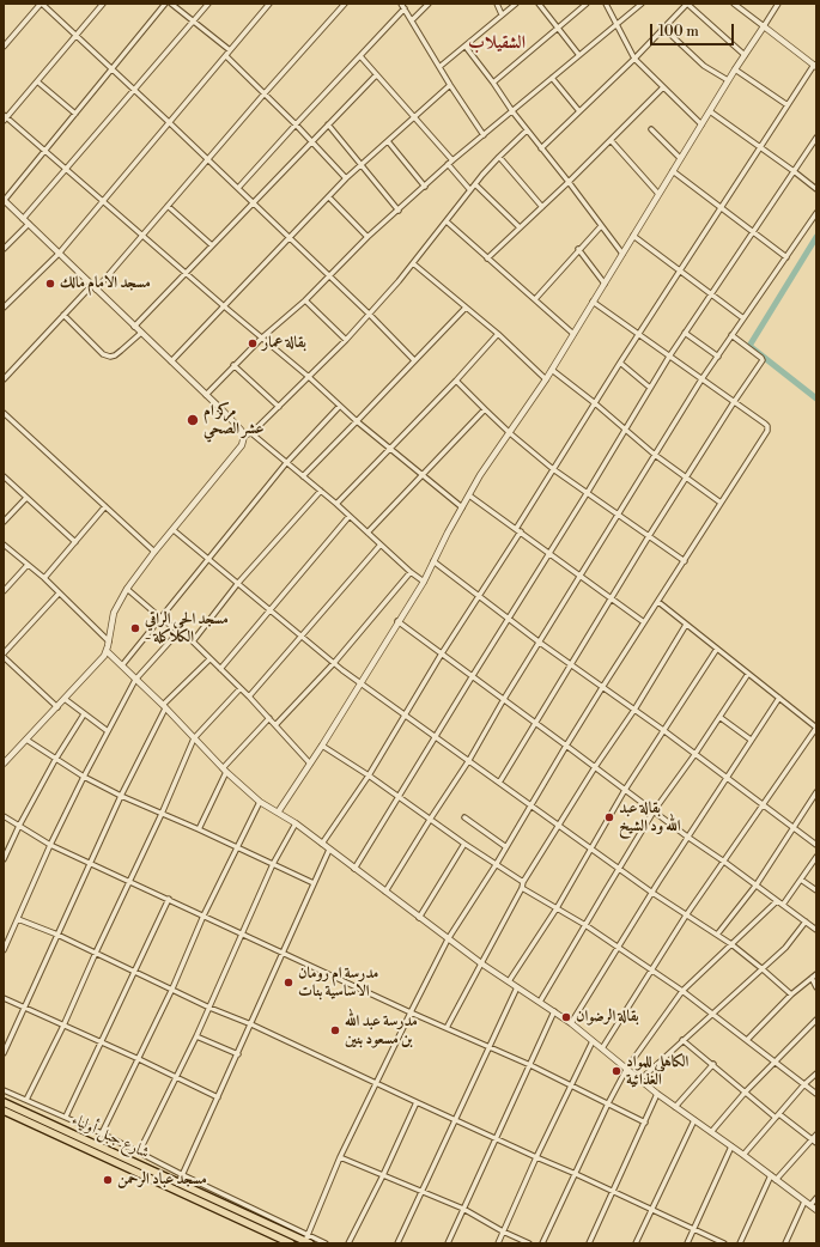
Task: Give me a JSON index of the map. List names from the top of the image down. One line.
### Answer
{"streets":{"main road":["شارع جبل أولياء"]},"districts":["الشقيلاب"],"places":["مسجد الامام مالك","بقالة عمار","مركز ام عشر الصحي","مسجد الحي الراقي - الكلاكلة","بقالة عبد الله ود الشيخ","مدرسة ام رومان الاساسية بنات","بقالة الرضوان","مدرسة عبد الله بن مسعود بنين","الكاهلي للمواد الغذائية","مسجد عباد الرحمن"],"scale_bar":"100 m"}
